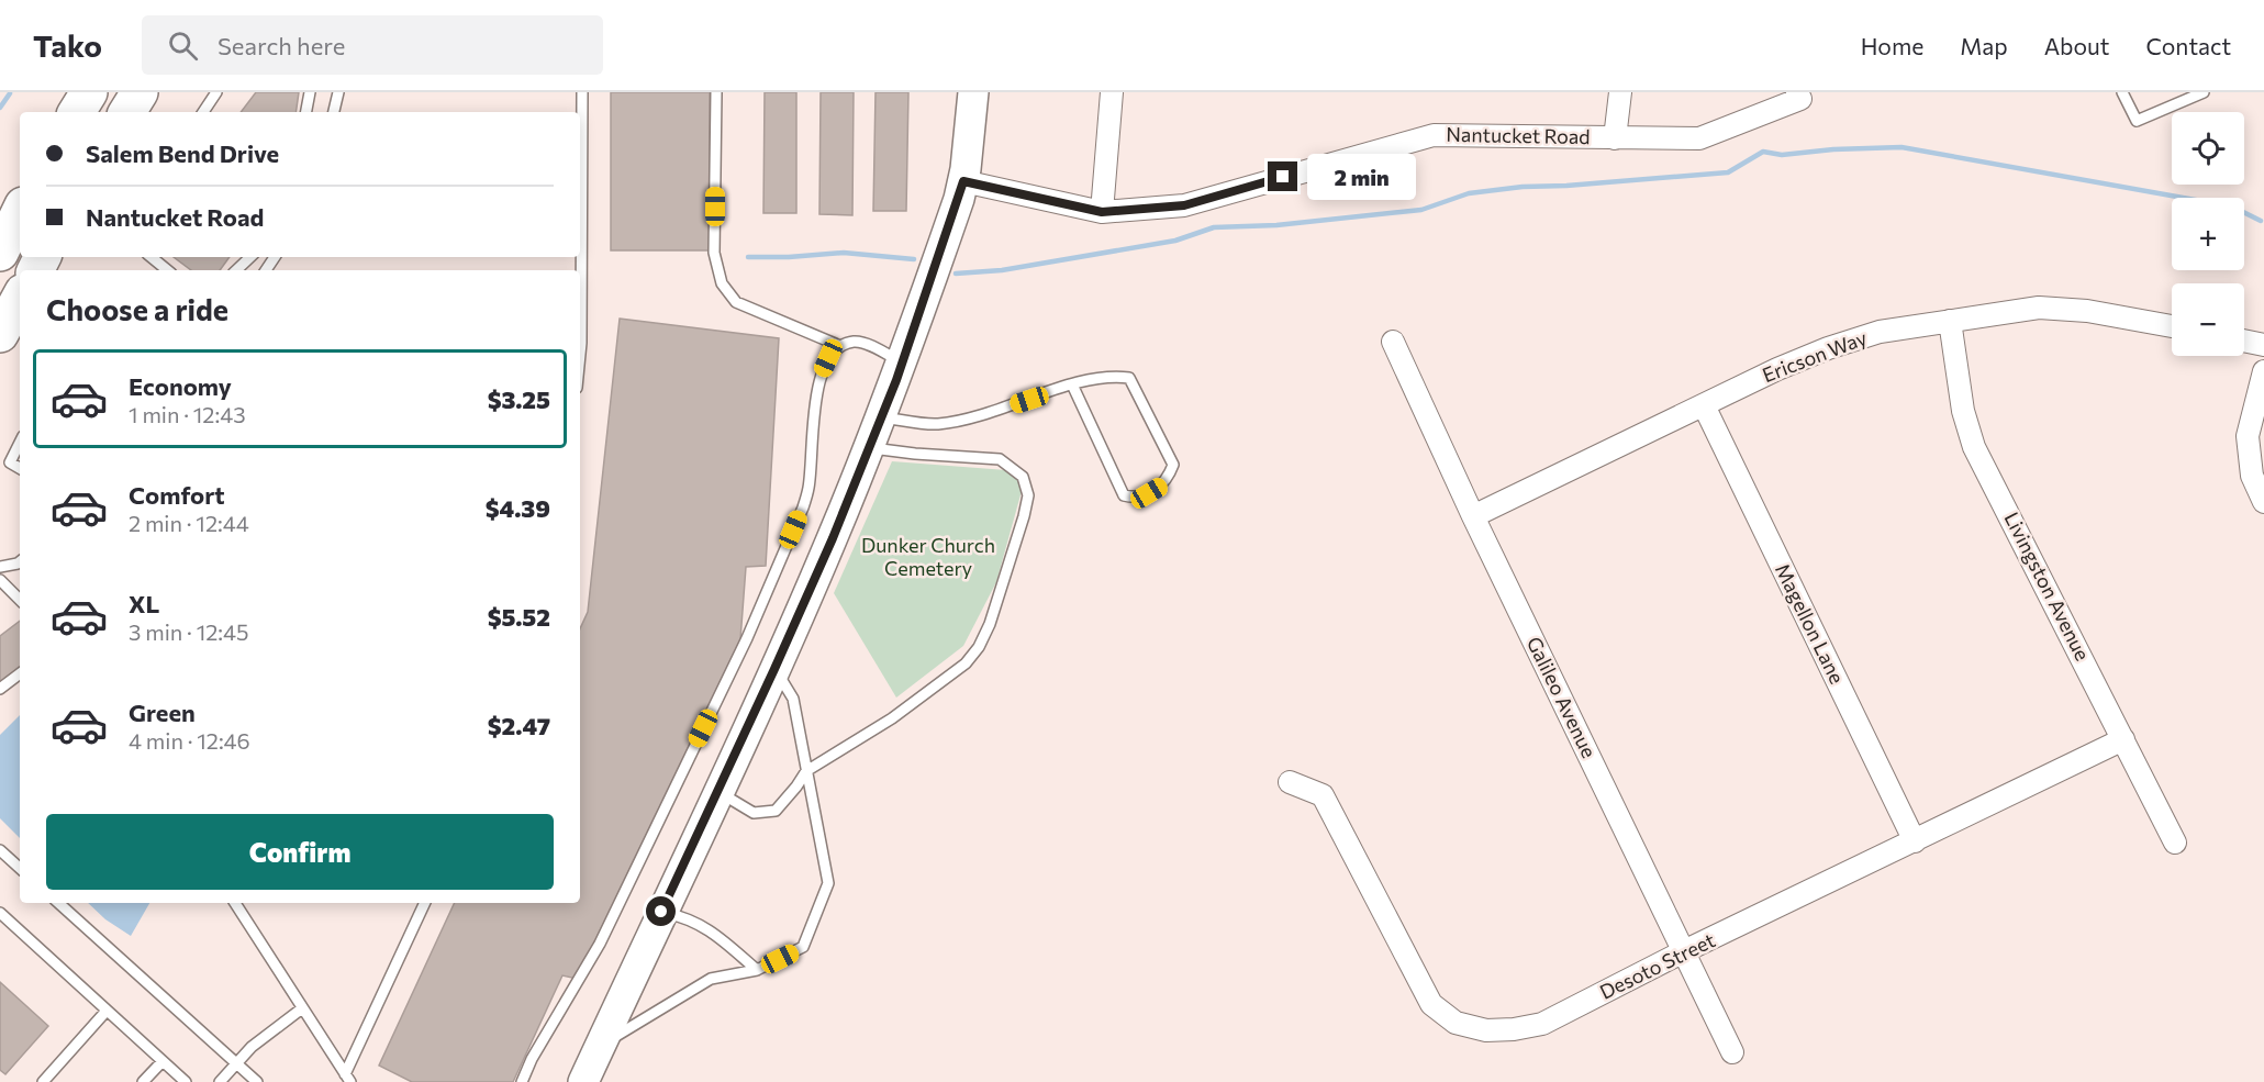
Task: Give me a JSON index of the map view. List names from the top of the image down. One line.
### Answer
{"streets":{"street":["Nantucket Road","Ericson Way","Livingston Avenue","Magellon Lane","Galileo Avenue","Desoto Street"]},"crossings":[["Ericson Way","Livingston Avenue"],["Ericson Way","Magellon Lane"],["Ericson Way","Galileo Avenue"],["Livingston Avenue","Desoto Street"],["Magellon Lane","Desoto Street"],["Galileo Avenue","Desoto Street"]],"parks":["Dunker Church Cemetery"],"page":{"header":"Tako","search":"Search here","nav":["Home","Map","About","Contact"],"map_buttons":["+","−"],"banner":["Salem Bend Drive","Nantucket Road"],"bubble":"2 min","heading":"Choose a ride","list":[{"name":"Economy","note":"1 min · 12:43","value":"$3.25"},{"name":"Comfort","note":"2 min · 12:44","value":"$4.39"},{"name":"XL","note":"3 min · 12:45","value":"$5.52"},{"name":"Green","note":"4 min · 12:46","value":"$2.47"}],"buttons":"Confirm"}}
